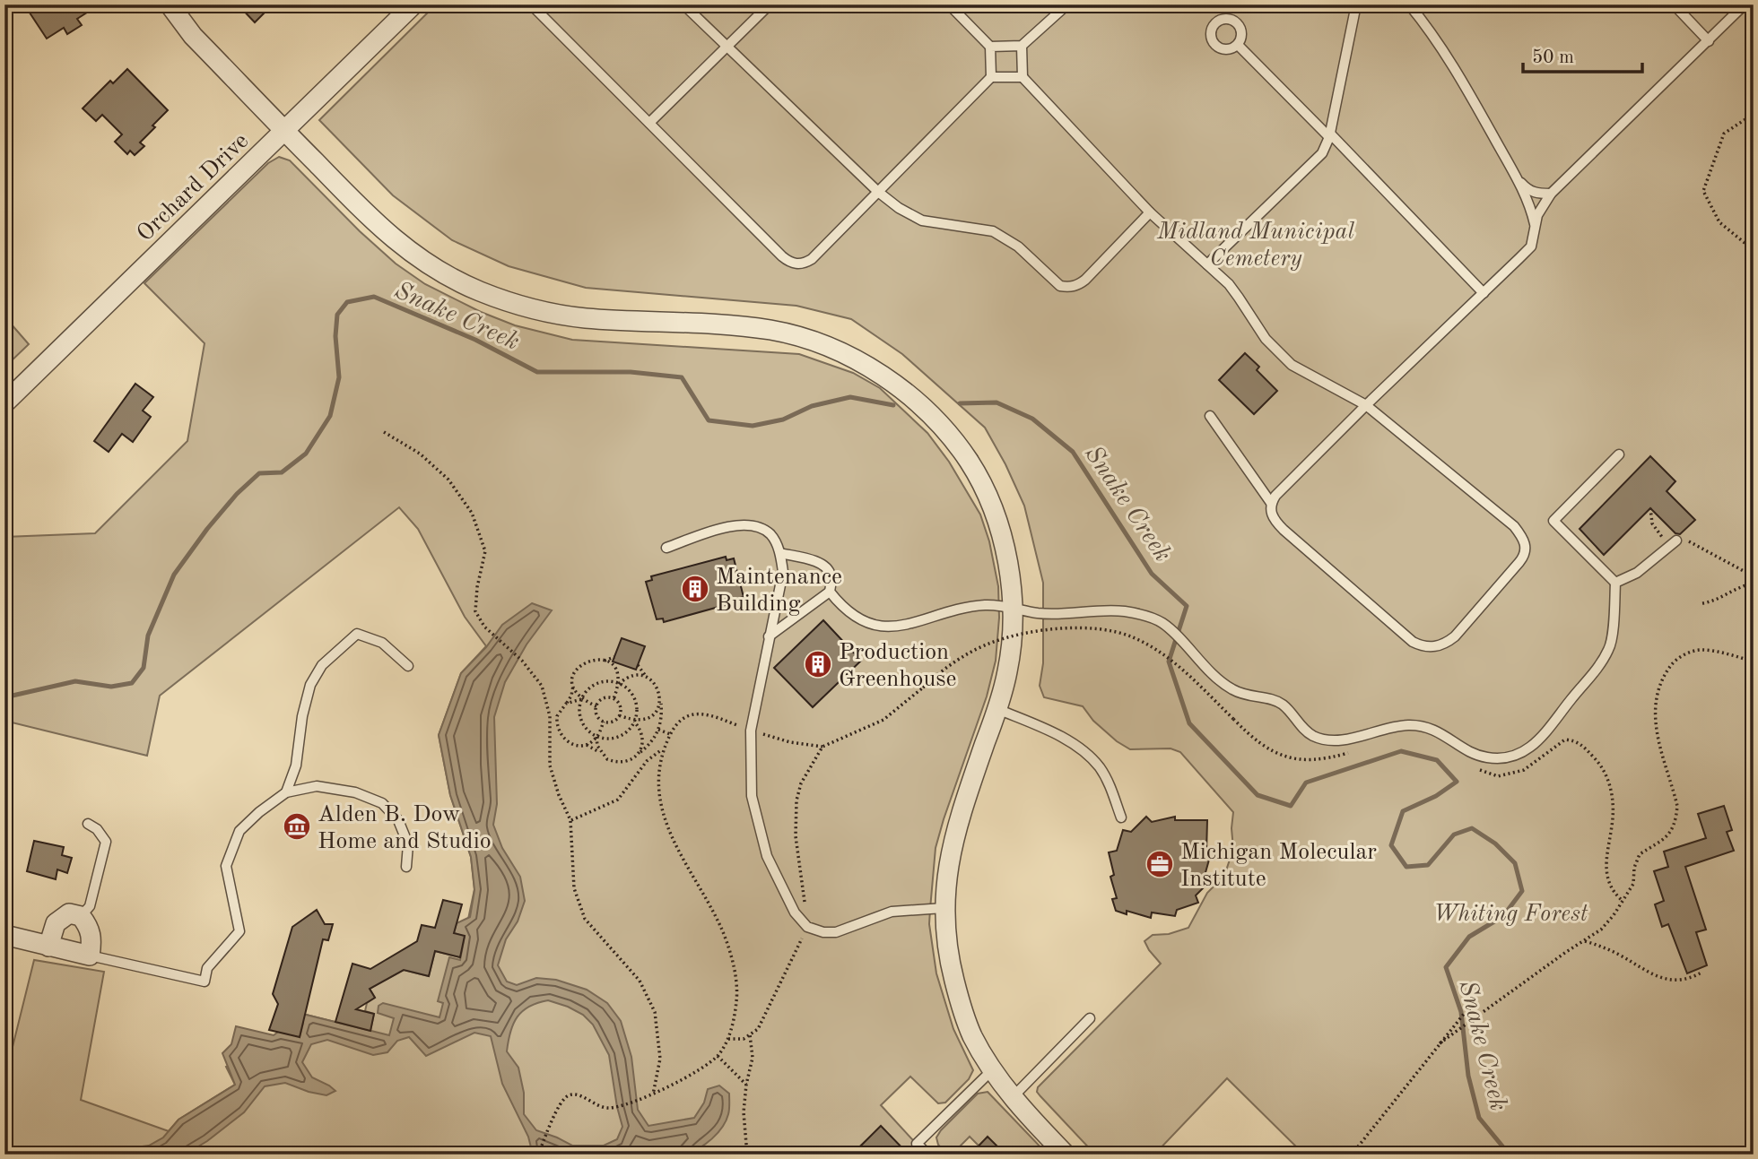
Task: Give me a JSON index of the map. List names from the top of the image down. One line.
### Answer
{"streets":{"street":["Orchard Drive"]},"water":["Snake Creek"],"parks":["Midland Municipal Cemetery","Whiting Forest"],"places":{"building":["Maintenance Building","Production Greenhouse"],"museum":["Alden B. Dow Home and Studio"],"office":["Michigan Molecular Institute"]},"scale_bar":"50 m"}
